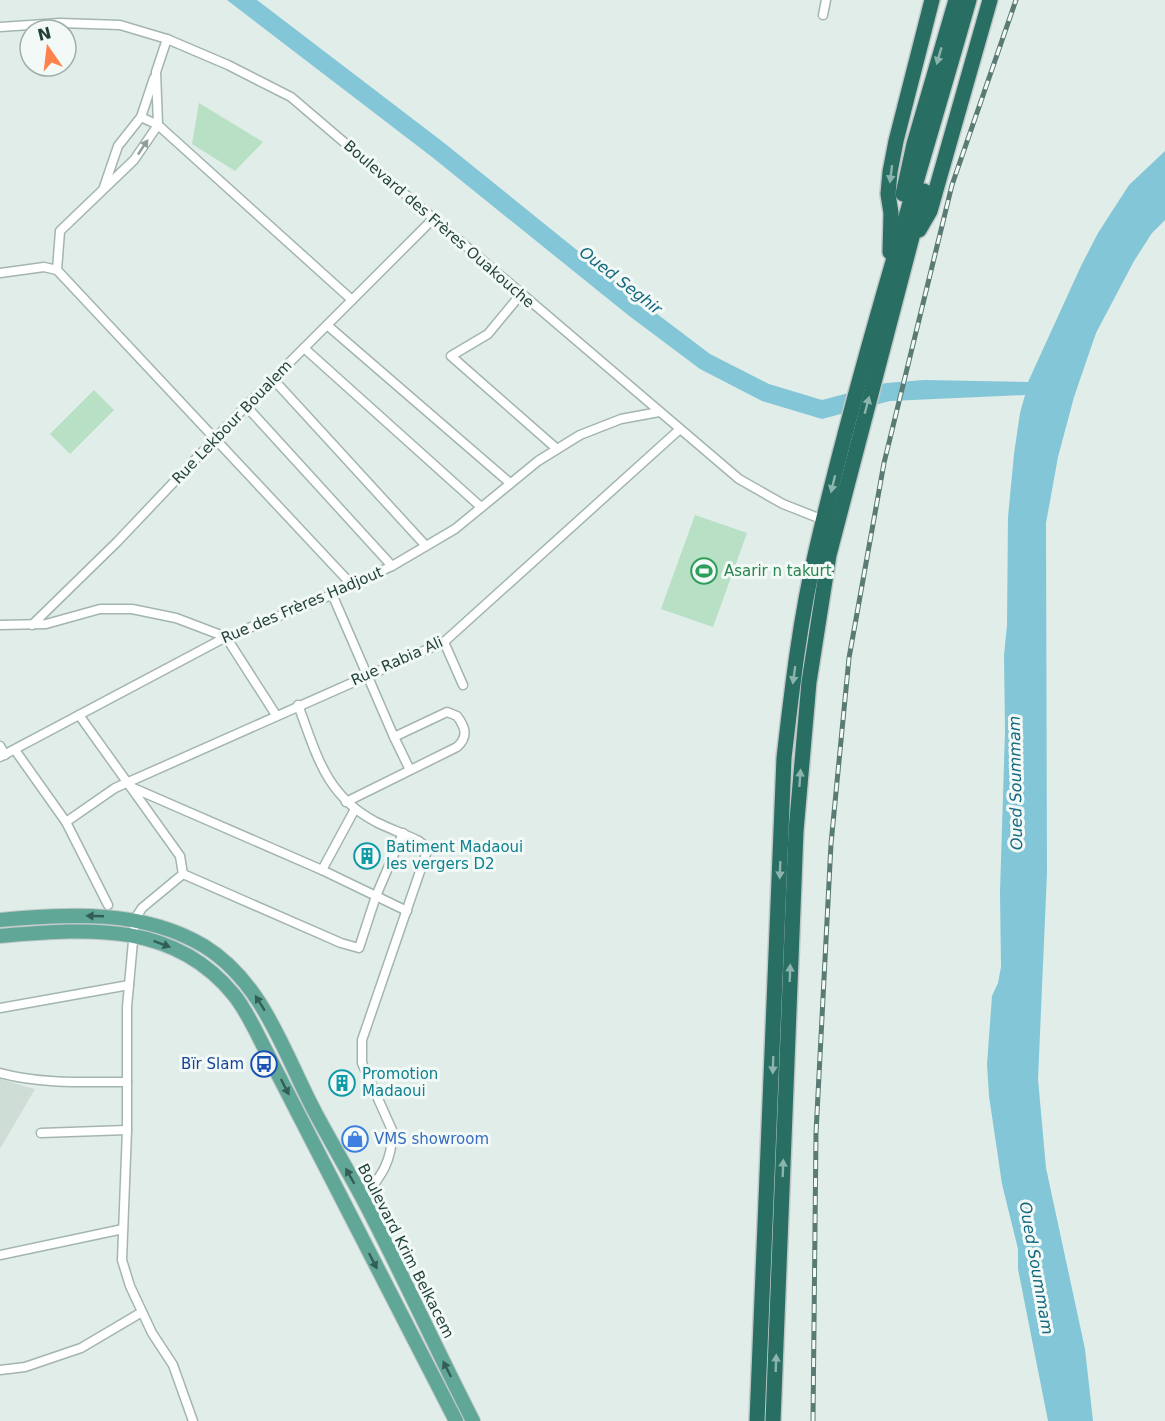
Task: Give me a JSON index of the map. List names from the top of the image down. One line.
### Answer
{"streets":{"main road":["Boulevard Krim Belkacem"],"street":["Boulevard des Frères Ouakouche","Rue Lekbour Boualem","Rue des Frères Hadjout","Rue Rabia Ali"]},"crossings":[["Boulevard des Frères Ouakouche","Rue Lekbour Boualem"],["Boulevard des Frères Ouakouche","Rue des Frères Hadjout"],["Boulevard des Frères Ouakouche","Rue Rabia Ali"]],"water":["Oued Seghir","Oued Soummam"],"places":{"sports":["Asarir n takurt"],"building":["Batiment Madaoui les vergers D2","Promotion Madaoui"],"bus stop":["Bïr Slam"],"shop":["VMS showroom"]},"north":"top"}
